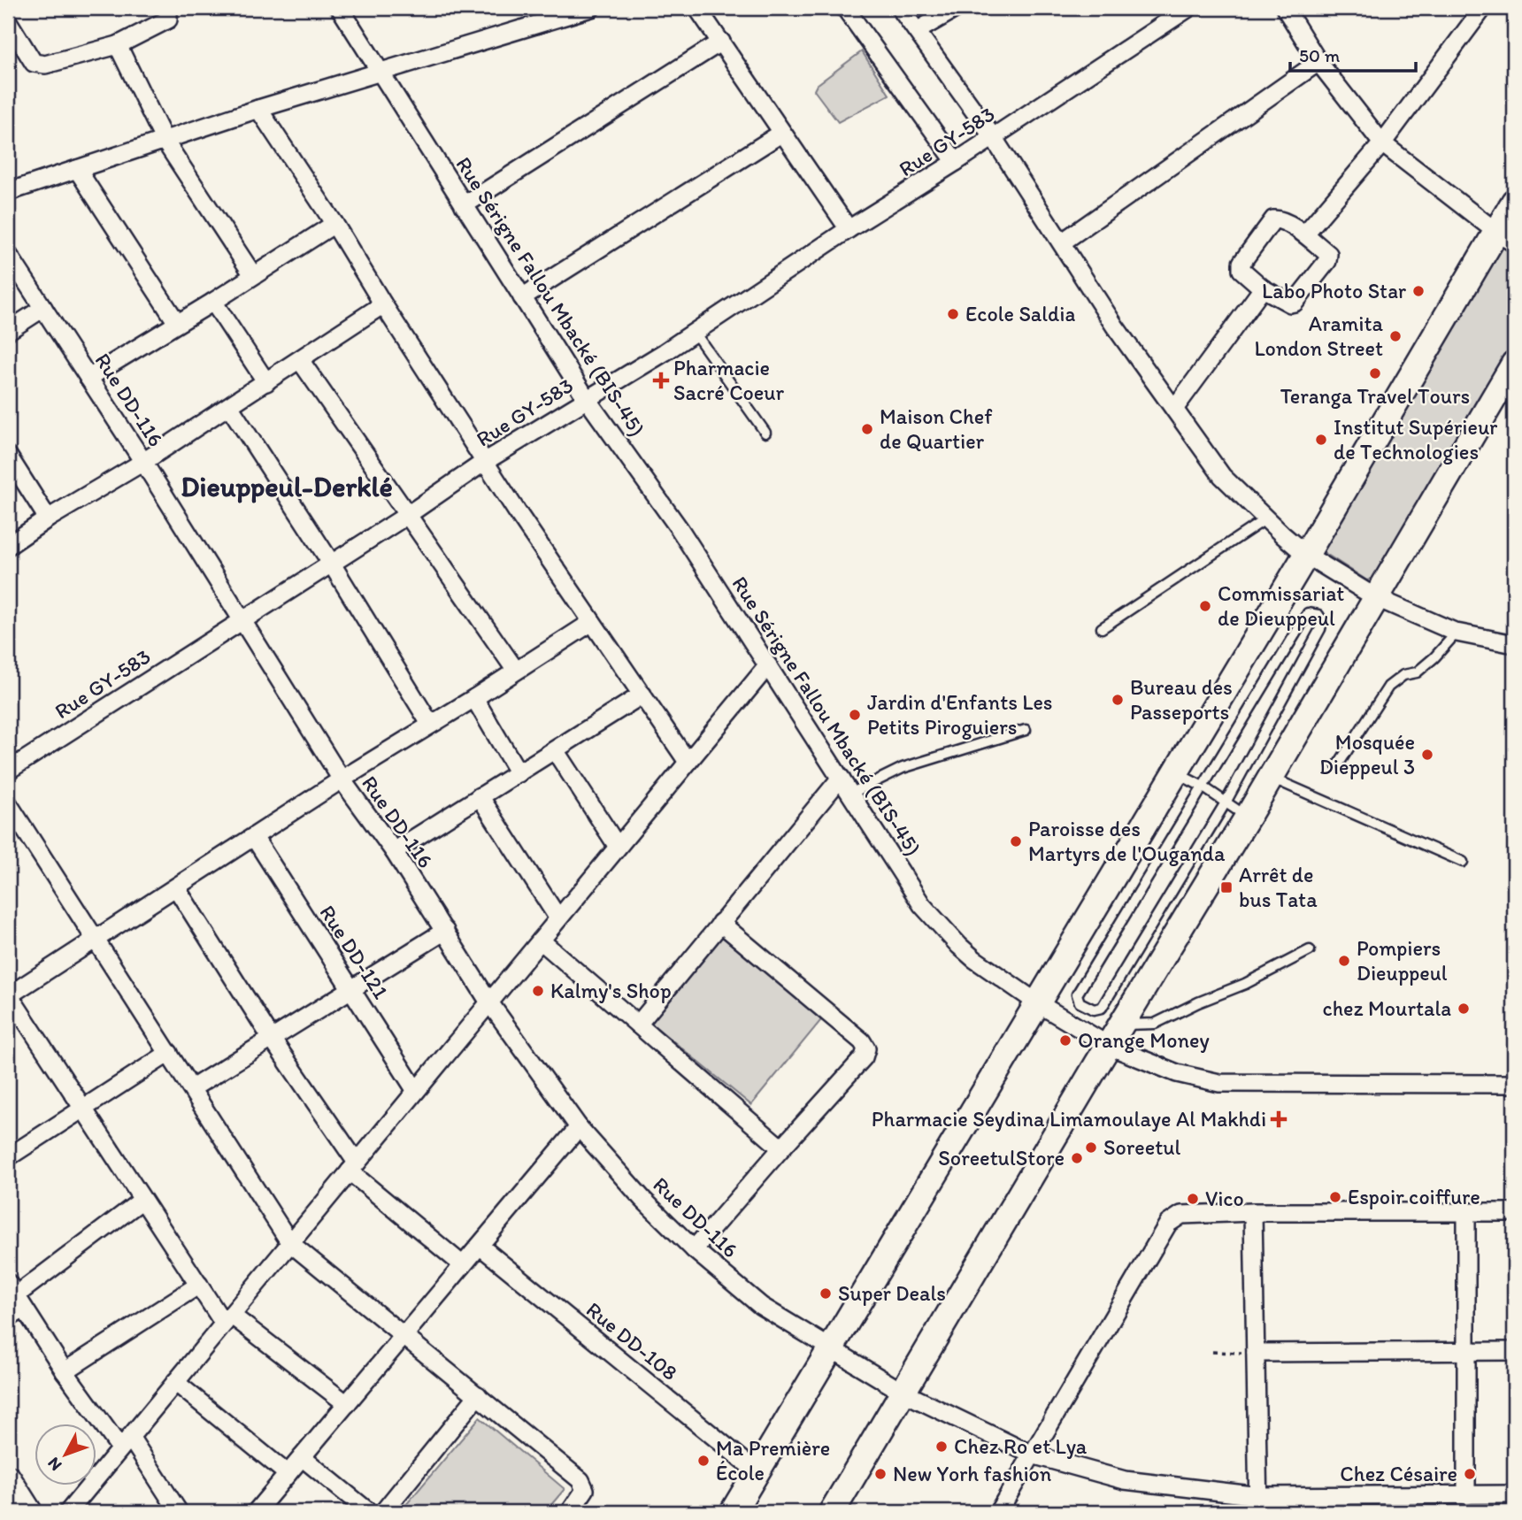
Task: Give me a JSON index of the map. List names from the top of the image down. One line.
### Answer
{"streets":{"street":["Rue GY-583","Rue Sérigne Fallou Mbacké (BIS-45)","Rue DD-116","Rue DD-121","Rue DD-108"]},"crossings":[["Rue GY-583","Rue Sérigne Fallou Mbacké (BIS-45)"],["Rue GY-583","Rue DD-116"]],"districts":["Dieuppeul-Derklé"],"places":{"other":["Labo Photo Star","Ecole Saldia","Aramita London Street","Teranga Travel Tours","Maison Chef de Quartier","Institut Supérieur de Technologies","Commissariat de Dieuppeul","Bureau des Passeports","Jardin d'Enfants Les Petits Piroguiers","Mosquée Dieppeul 3","Paroisse des Martyrs de l'Ouganda","Pompiers Dieuppeul","Kalmy's Shop","chez Mourtala","Orange Money","Soreetul","SoreetulStore","Espoir coiffure","Vico","Super Deals","Chez Ro et Lya","Ma Première École","New Yorh fashion","Chez Césaire"],"health":["Pharmacie Sacré Coeur","Pharmacie Seydina Limamoulaye Al Makhdi"],"transit":["Arrêt de bus Tata"]},"scale_bar":"50 m","north":"bottom left"}
